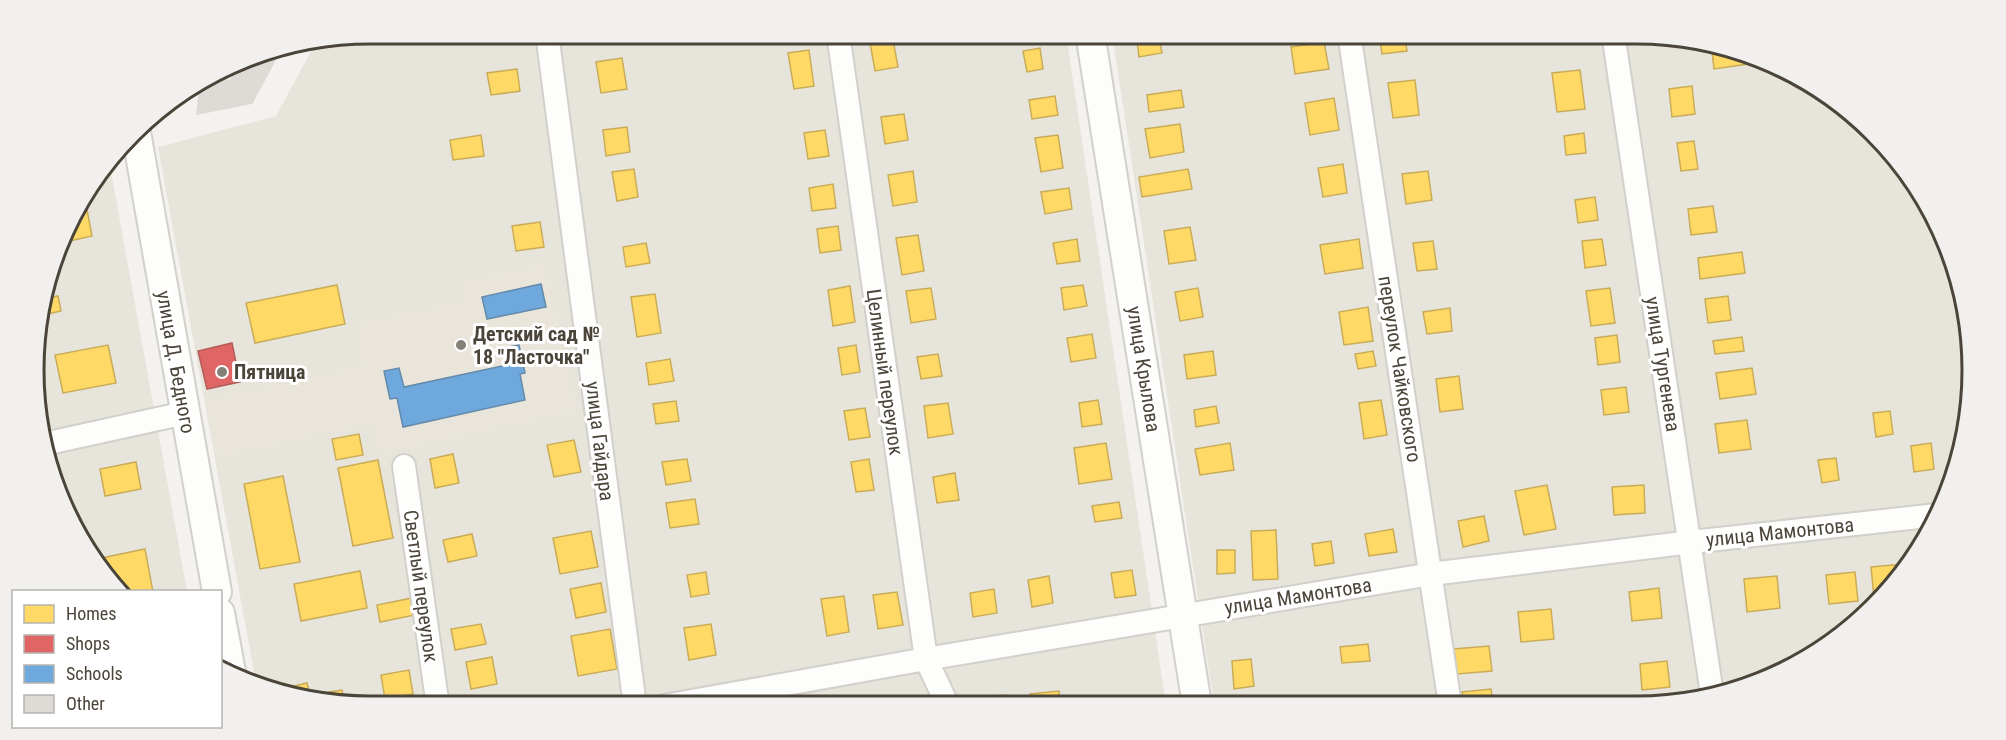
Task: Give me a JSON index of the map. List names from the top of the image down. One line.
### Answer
{"streets":{"street":["улица Д. Бедного","улица Тургенева","улица Крылова","переулок Чайковского","Целинный переулок","улица Гайдара","улица Мамонтова","Светлый переулок"]},"crossings":[["улица Тургенева","улица Мамонтова"],["улица Крылова","улица Мамонтова"],["переулок Чайковского","улица Мамонтова"],["Целинный переулок","улица Мамонтова"]],"places":["Детский сад № 18 \"Ласточка\"","Пятница"],"legend":["Homes","Shops","Schools","Other"]}
